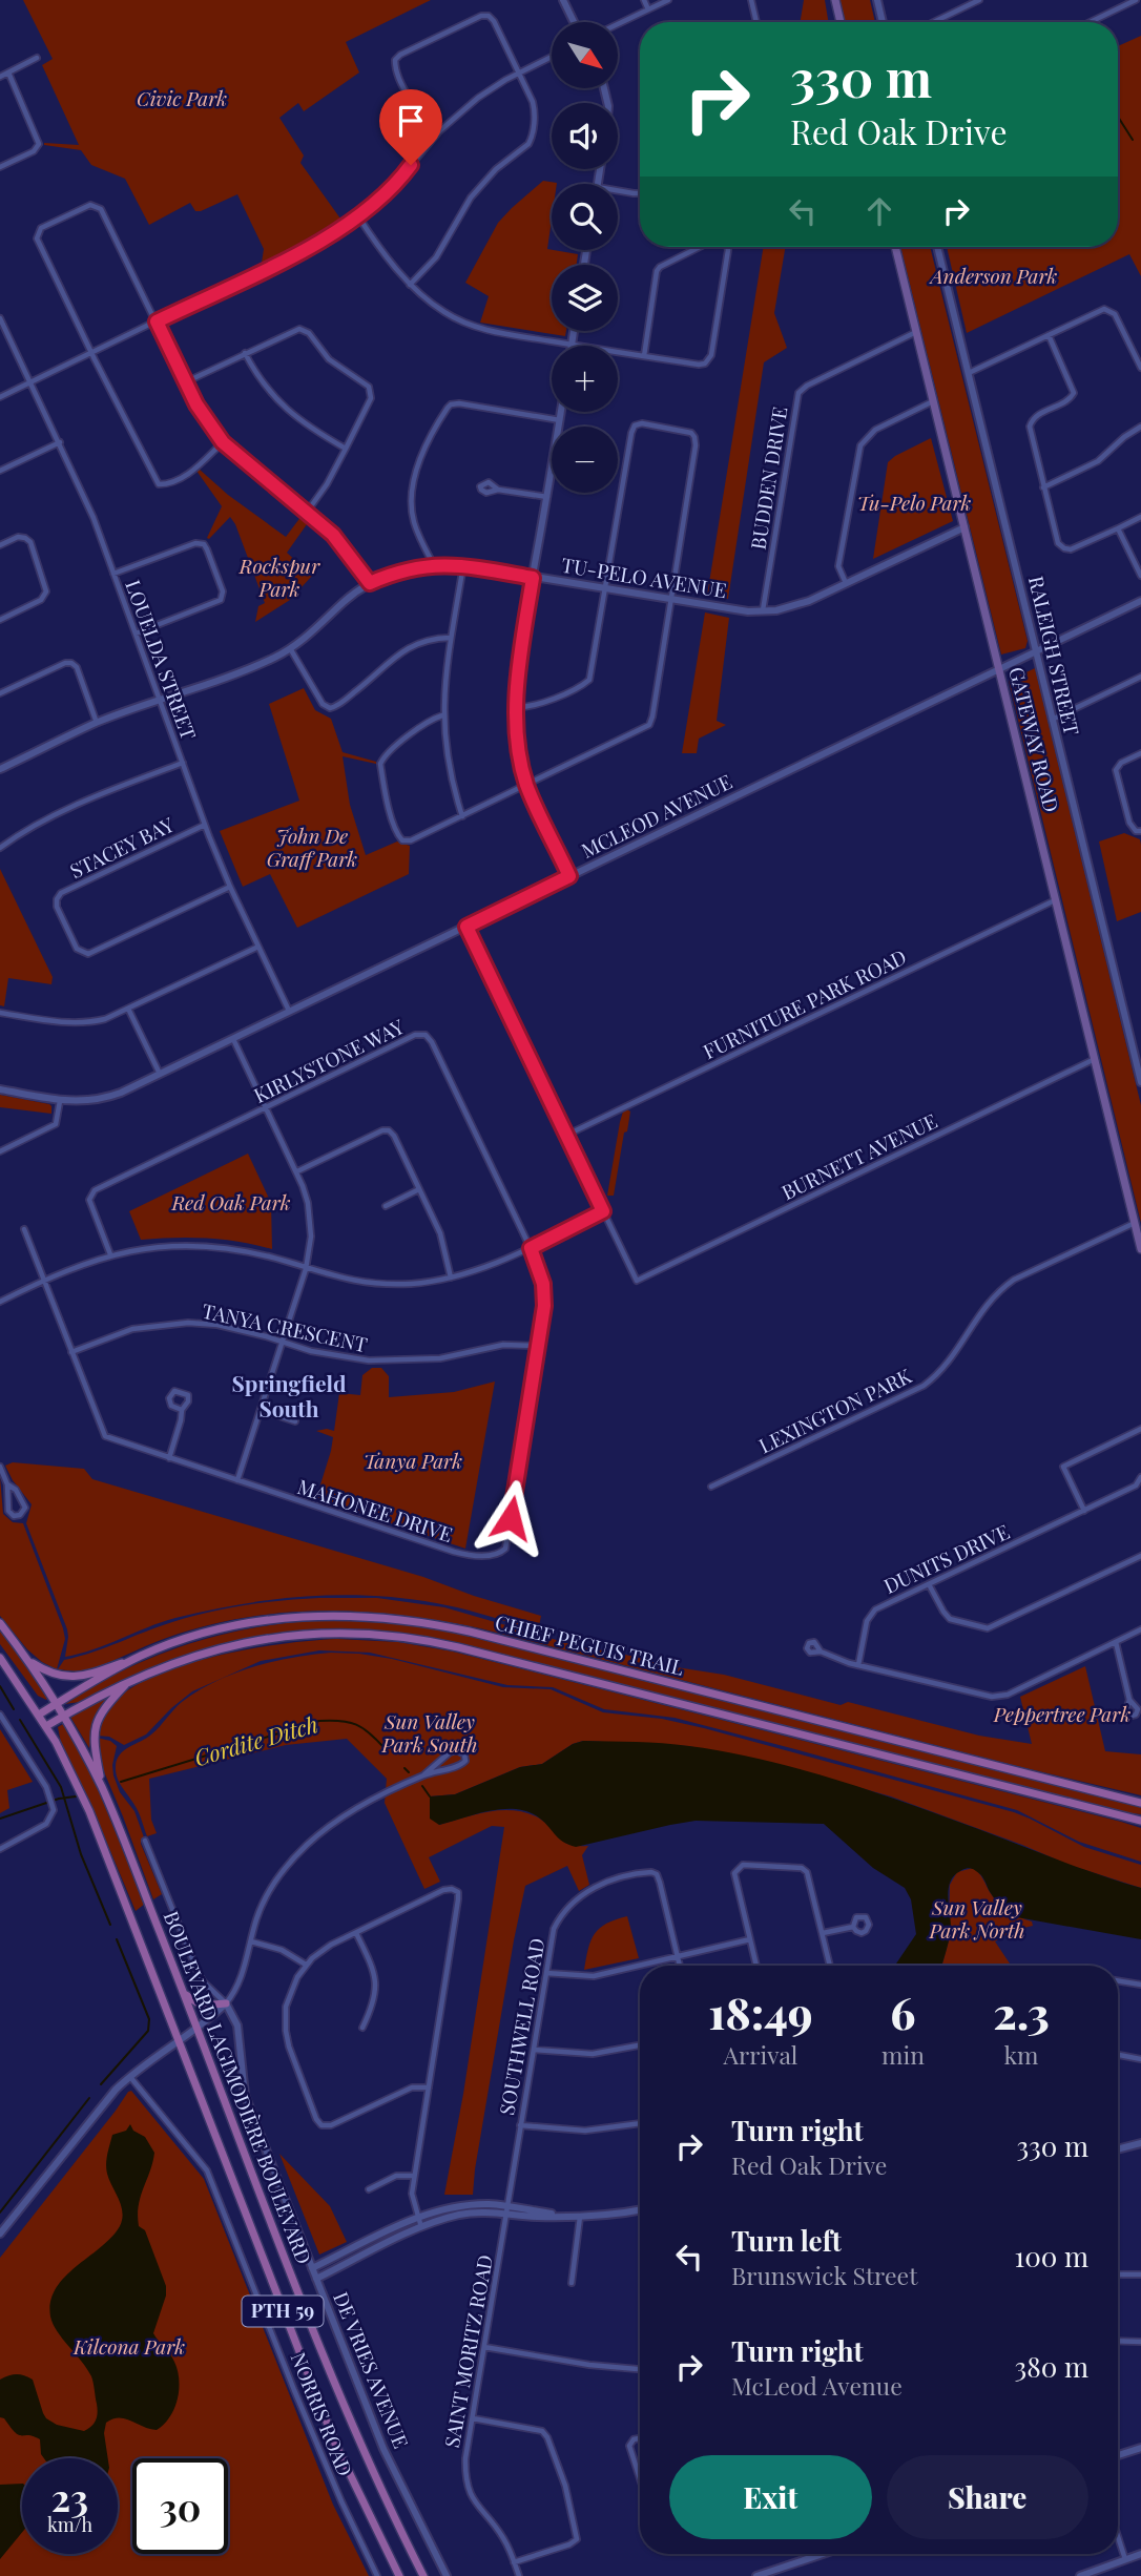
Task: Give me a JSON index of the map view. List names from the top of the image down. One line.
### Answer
{"streets":{"main road":["GATEWAY ROAD","CHIEF PEGUIS TRAIL","BOULEVARD LAGIMODIÈRE BOULEVARD","PTH 59"],"street":["BUDDEN DRIVE","TU-PELO AVENUE","RALEIGH STREET","LOUELDA STREET","MCLEOD AVENUE","STACEY BAY","FURNITURE PARK ROAD","KIRLYSTONE WAY","BURNETT AVENUE","TANYA CRESCENT","LEXINGTON PARK","MAHONEE DRIVE","DUNITS DRIVE","SOUTHWELL ROAD","SAINT MORITZ ROAD","DE VRIES AVENUE","NORRIS ROAD"]},"crossings":[["BUDDEN DRIVE","TU-PELO AVENUE"],["BUDDEN DRIVE","GATEWAY ROAD"],["TU-PELO AVENUE","LOUELDA STREET"],["TU-PELO AVENUE","GATEWAY ROAD"],["RALEIGH STREET","MCLEOD AVENUE"],["LOUELDA STREET","MCLEOD AVENUE"],["LOUELDA STREET","STACEY BAY"],["GATEWAY ROAD","MCLEOD AVENUE"],["GATEWAY ROAD","FURNITURE PARK ROAD"],["GATEWAY ROAD","BURNETT AVENUE"],["GATEWAY ROAD","LEXINGTON PARK"],["KIRLYSTONE WAY","MAHONEE DRIVE"],["TANYA CRESCENT","MAHONEE DRIVE"],["CHIEF PEGUIS TRAIL","BOULEVARD LAGIMODIÈRE BOULEVARD"],["SOUTHWELL ROAD","SAINT MORITZ ROAD"]],"districts":["Springfield South"],"water":["Cordite Ditch"],"parks":["Civic Park","Anderson Park","Tu-Pelo Park","Rockspur Park","John De Graff Park","Red Oak Park","Tanya Park","Peppertree Park","Sun Valley Park South","Sun Valley Park North","Kilcona Park"],"north":"bottom right","page":{"map_buttons":["+","−"],"turn":["330 m","Red Oak Drive"],"eta":["18:49","Arrival","6","min","2.3","km"],"list":[{"name":"Turn right","note":"Red Oak Drive","value":"330 m"},{"name":"Turn left","note":"Brunswick Street","value":"100 m"},{"name":"Turn right","note":"McLeod Avenue","value":"380 m"}],"buttons":["Exit","Share"],"speed":"23 km/h","limit":"30"}}
